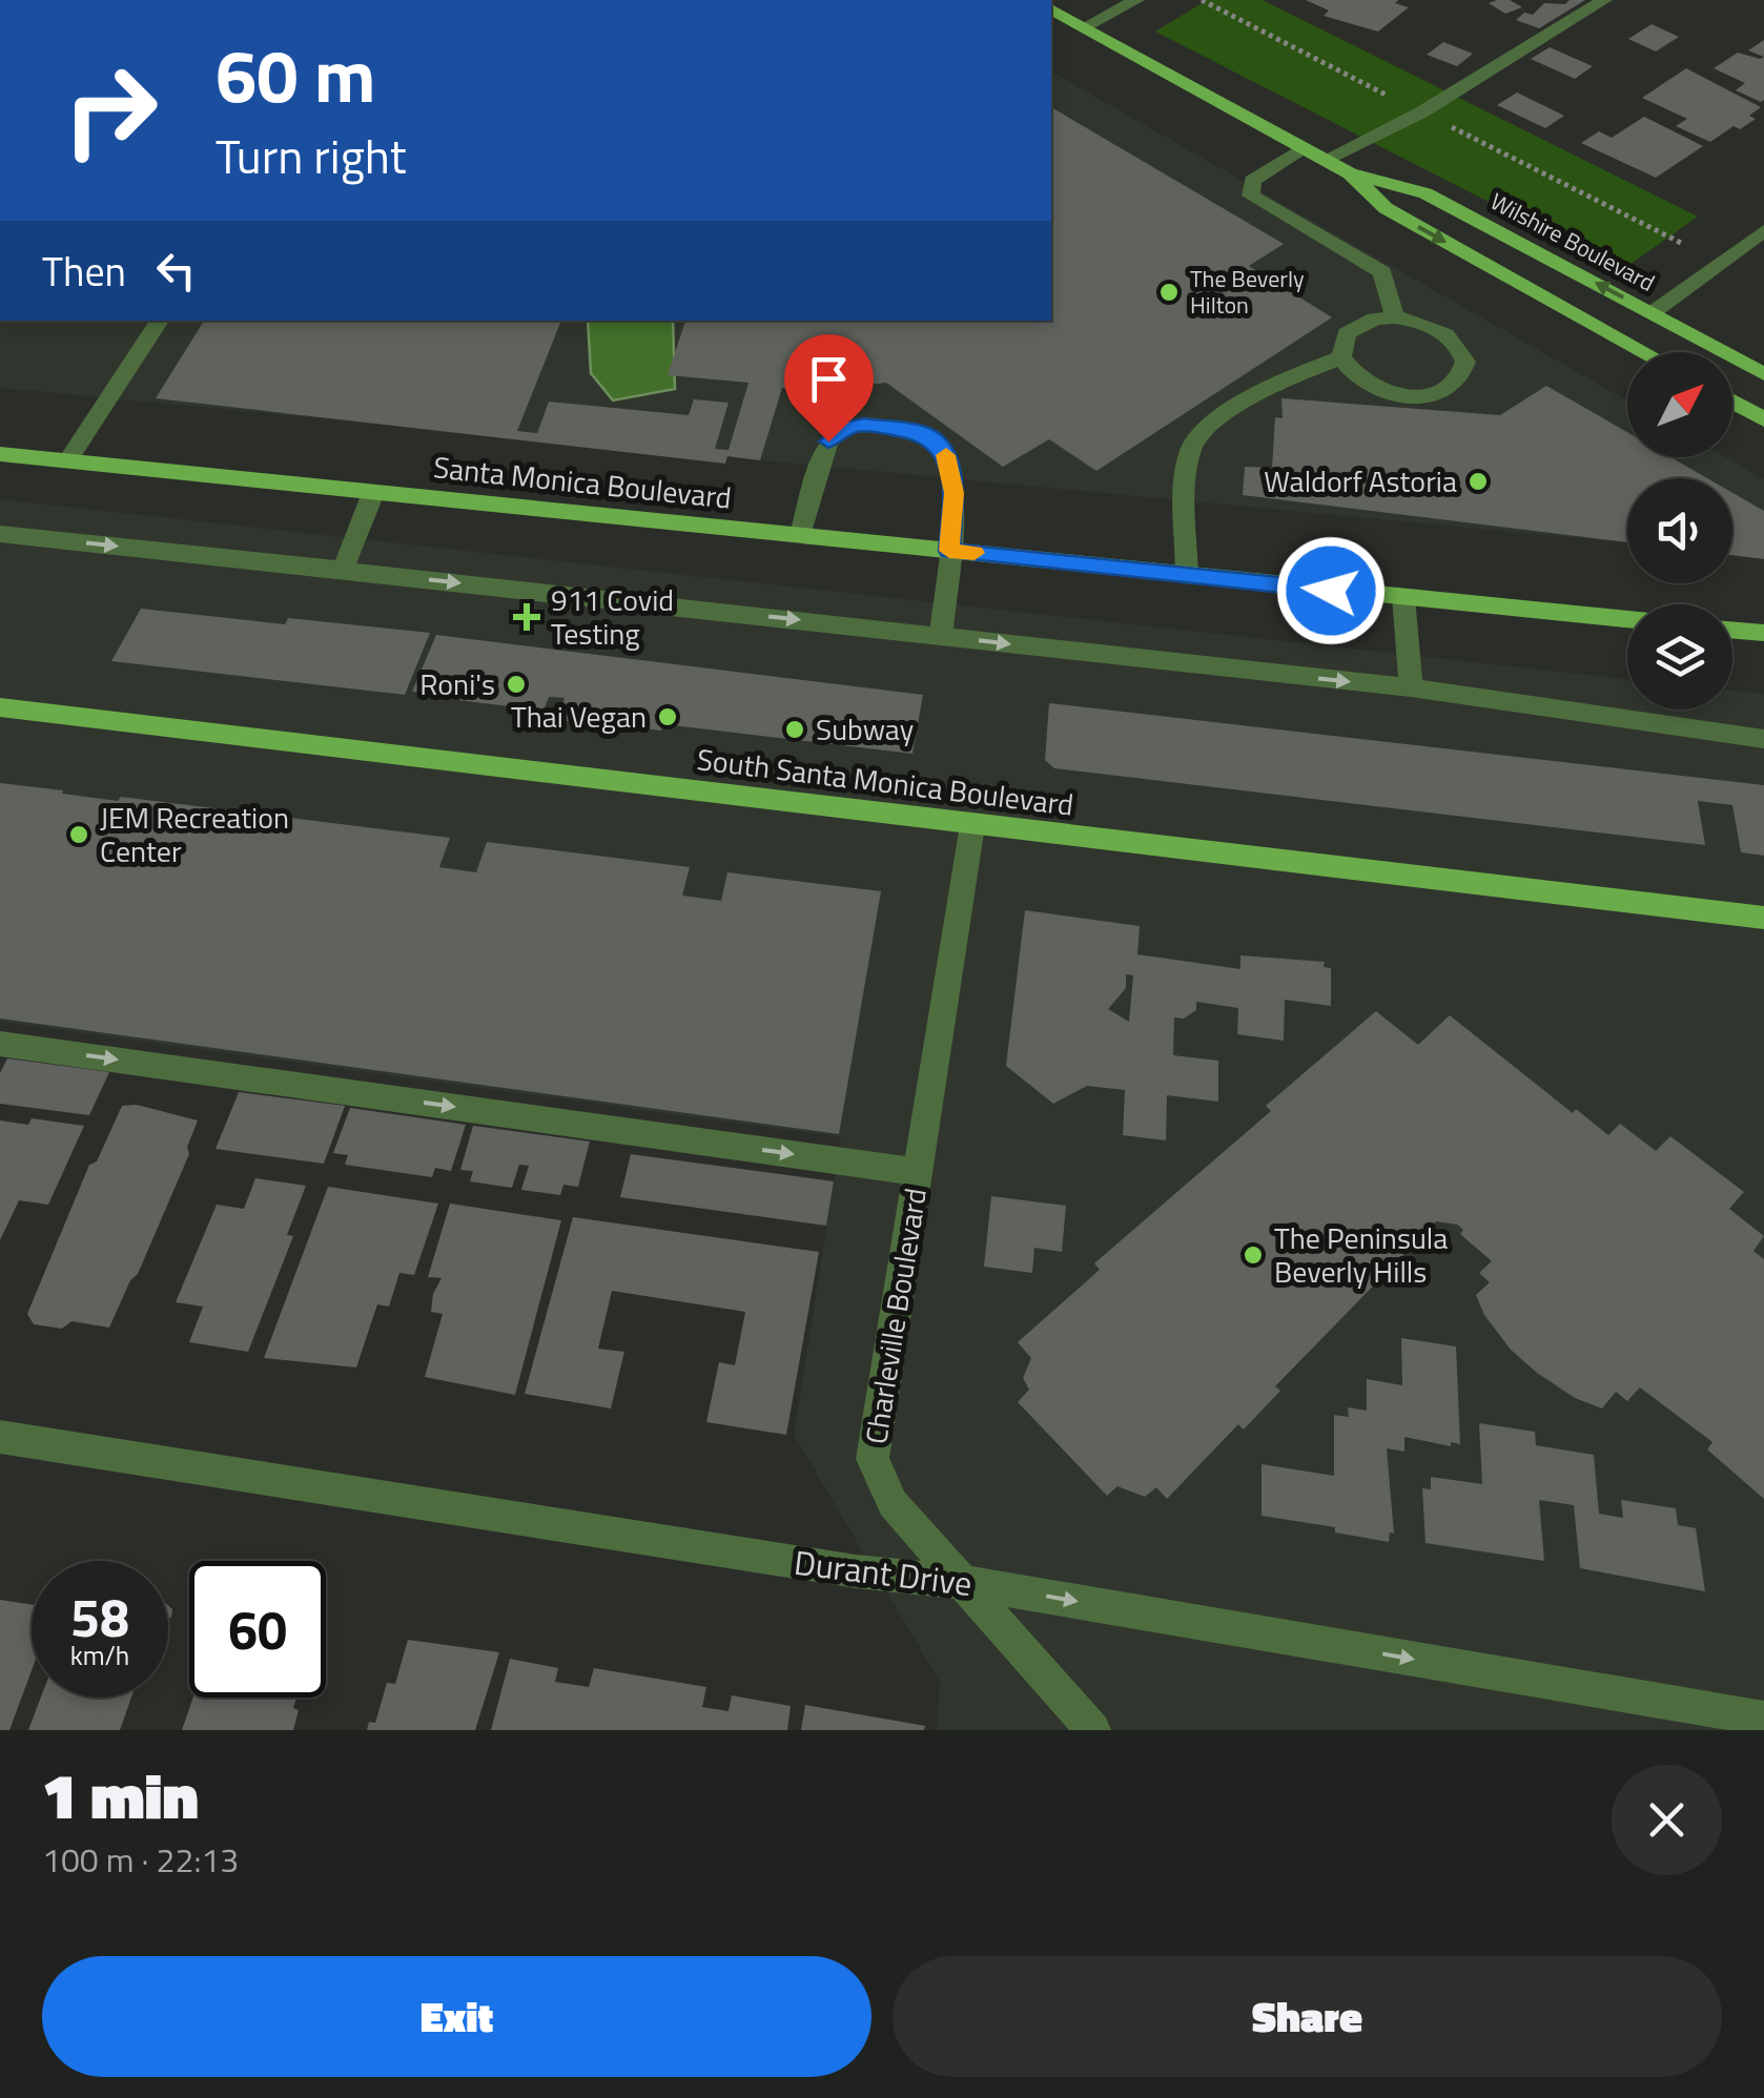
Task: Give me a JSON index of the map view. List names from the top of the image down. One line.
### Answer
{"streets":{"main road":["Wilshire Boulevard","Santa Monica Boulevard","South Santa Monica Boulevard"],"street":["Charleville Boulevard","Durant Drive"]},"crossings":[["South Santa Monica Boulevard","Charleville Boulevard"],["Charleville Boulevard","Durant Drive"]],"one_way":["Durant Drive"],"places":{"other":["The Beverly Hilton","Waldorf Astoria","Roni's","Thai Vegan","Subway","JEM Recreation Center","The Peninsula Beverly Hills"],"health":["911 Covid Testing"]},"north":"top right","page":{"turn":["60 m","Turn right"],"then":"Then","speed":"58 km/h","limit":"60","heading":["1 min","100 m · 22:13"],"buttons":["Exit","Share"]}}
